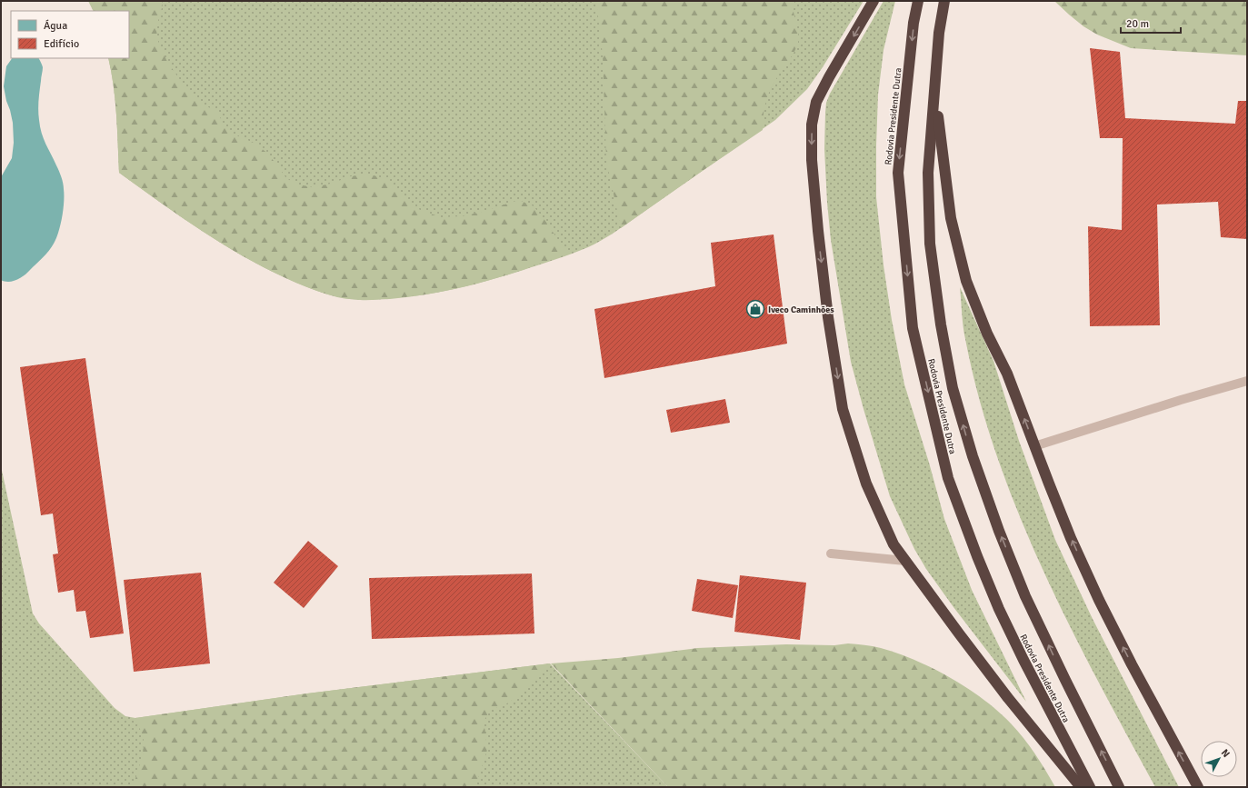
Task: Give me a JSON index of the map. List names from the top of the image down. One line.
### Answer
{"streets":{"highway":["Rodovia Presidente Dutra"]},"places":{"shop":["Iveco Caminhões"]},"legend":["Água","Edifício"],"scale_bar":"20 m","north":"top right"}
